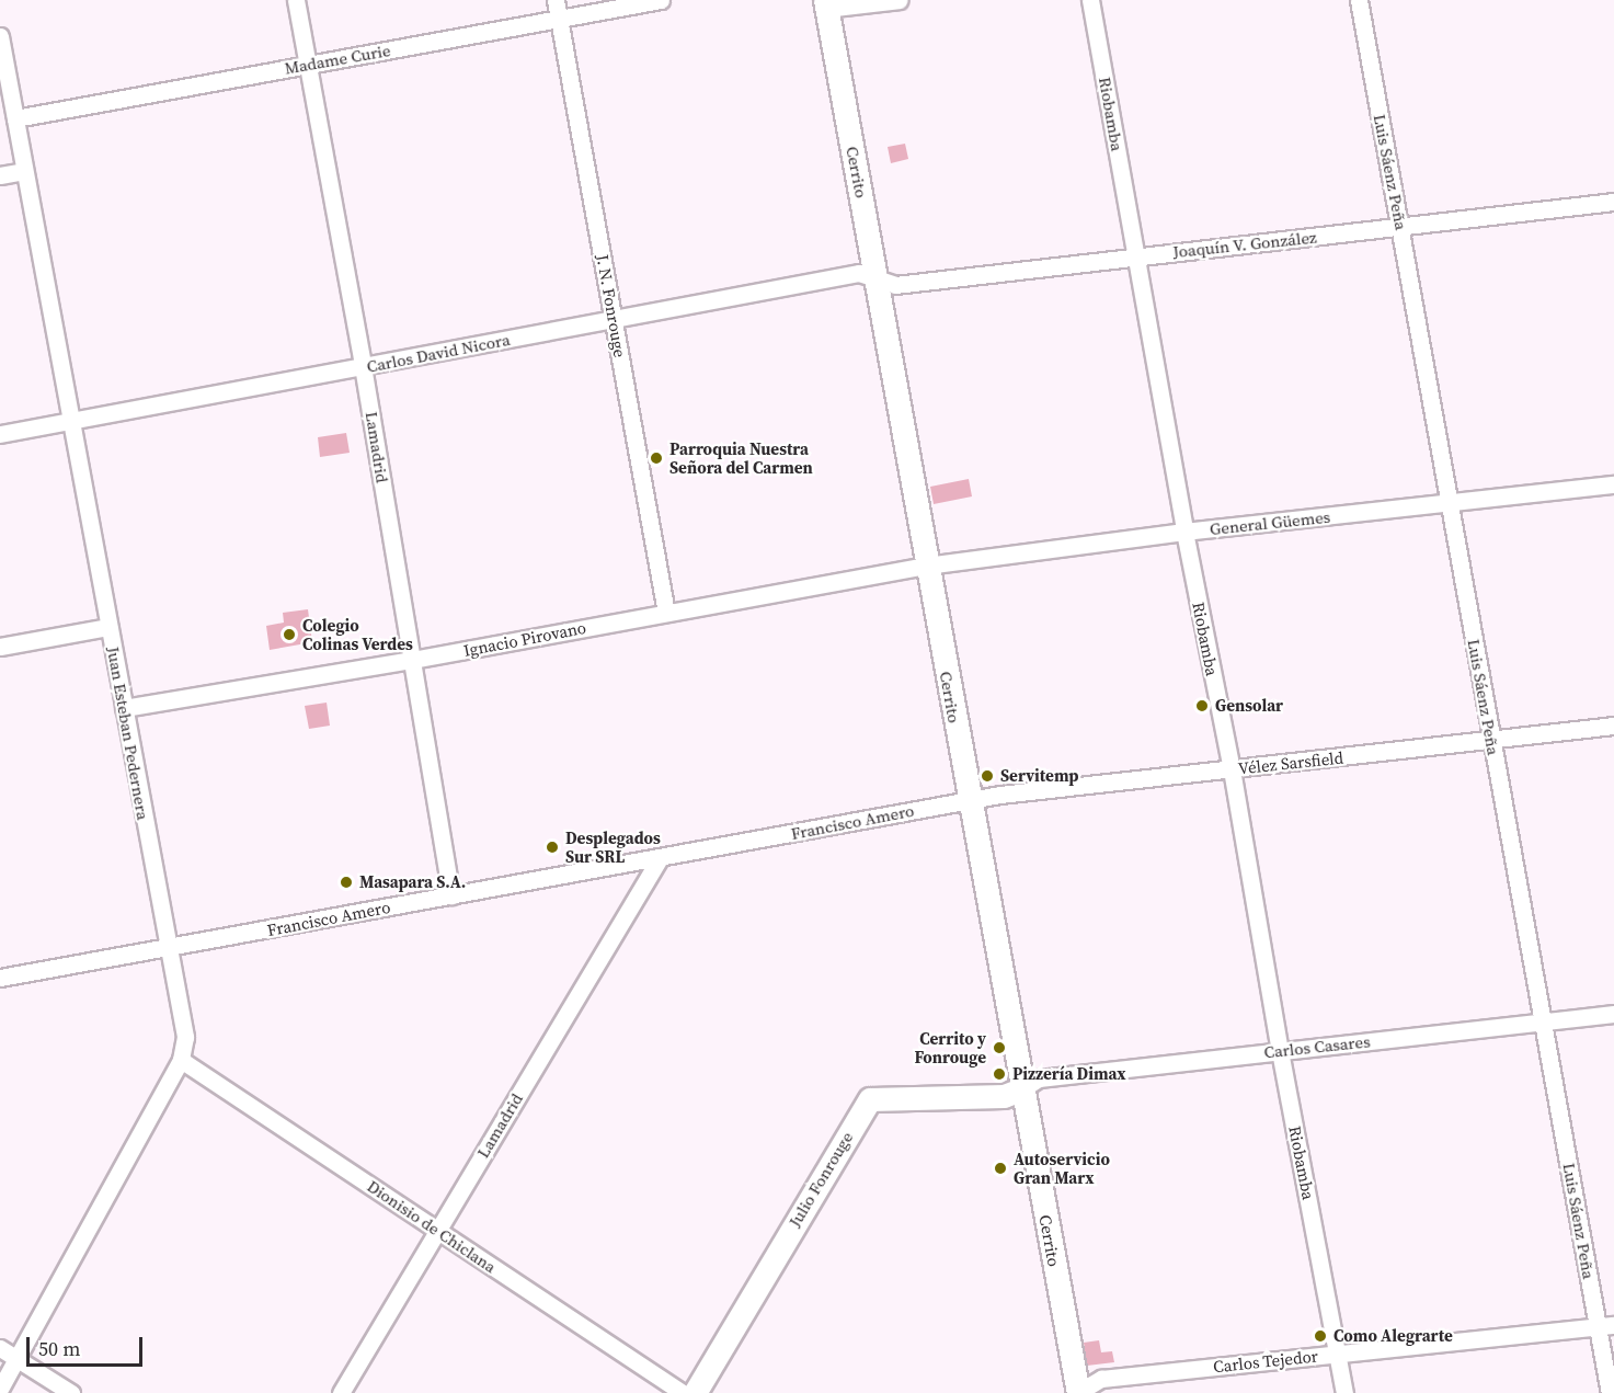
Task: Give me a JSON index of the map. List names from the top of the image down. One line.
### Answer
{"streets":{"main road":["Cerrito","Julio Fonrouge"],"street":["Madame Curie","Riobamba","Luis Sáenz Peña","Joaquín V. González","J. N. Fonrouge","Carlos David Nicora","Lamadrid","General Güemes","Ignacio Pirovano","Juan Esteban Pedernera","Vélez Sarsfield","Francisco Amero","Carlos Casares","Dionisio de Chiclana","Carlos Tejedor"]},"crossings":[["Madame Curie","J. N. Fonrouge"],["Madame Curie","Lamadrid"],["Madame Curie","Juan Esteban Pedernera"],["Riobamba","Joaquín V. González"],["Riobamba","General Güemes"],["Riobamba","Vélez Sarsfield"],["Riobamba","Carlos Casares"],["Riobamba","Carlos Tejedor"],["Cerrito","Joaquín V. González"],["Cerrito","Carlos David Nicora"],["Cerrito","General Güemes"],["Cerrito","Ignacio Pirovano"],["Cerrito","Vélez Sarsfield"],["Cerrito","Francisco Amero"],["Cerrito","Carlos Casares"],["Cerrito","Julio Fonrouge"],["Cerrito","Carlos Tejedor"],["Luis Sáenz Peña","Joaquín V. González"],["Luis Sáenz Peña","General Güemes"],["Luis Sáenz Peña","Vélez Sarsfield"],["Luis Sáenz Peña","Carlos Casares"],["Luis Sáenz Peña","Carlos Tejedor"],["Joaquín V. González","Carlos David Nicora"],["J. N. Fonrouge","Carlos David Nicora"],["J. N. Fonrouge","Ignacio Pirovano"],["Carlos David Nicora","Lamadrid"],["Carlos David Nicora","Juan Esteban Pedernera"],["Lamadrid","Ignacio Pirovano"],["Lamadrid","Francisco Amero"],["Lamadrid","Dionisio de Chiclana"],["General Güemes","Ignacio Pirovano"],["Ignacio Pirovano","Juan Esteban Pedernera"],["Juan Esteban Pedernera","Francisco Amero"],["Juan Esteban Pedernera","Dionisio de Chiclana"],["Vélez Sarsfield","Francisco Amero"],["Carlos Casares","Julio Fonrouge"]],"places":["Parroquia Nuestra Señora del Carmen","Colegio Colinas Verdes","Gensolar","Servitemp","Desplegados Sur SRL","Masapara S.A.","Cerrito y Fonrouge","Pizzería Dimax","Autoservicio Gran Marx","Como Alegrarte"],"scale_bar":"50 m"}
